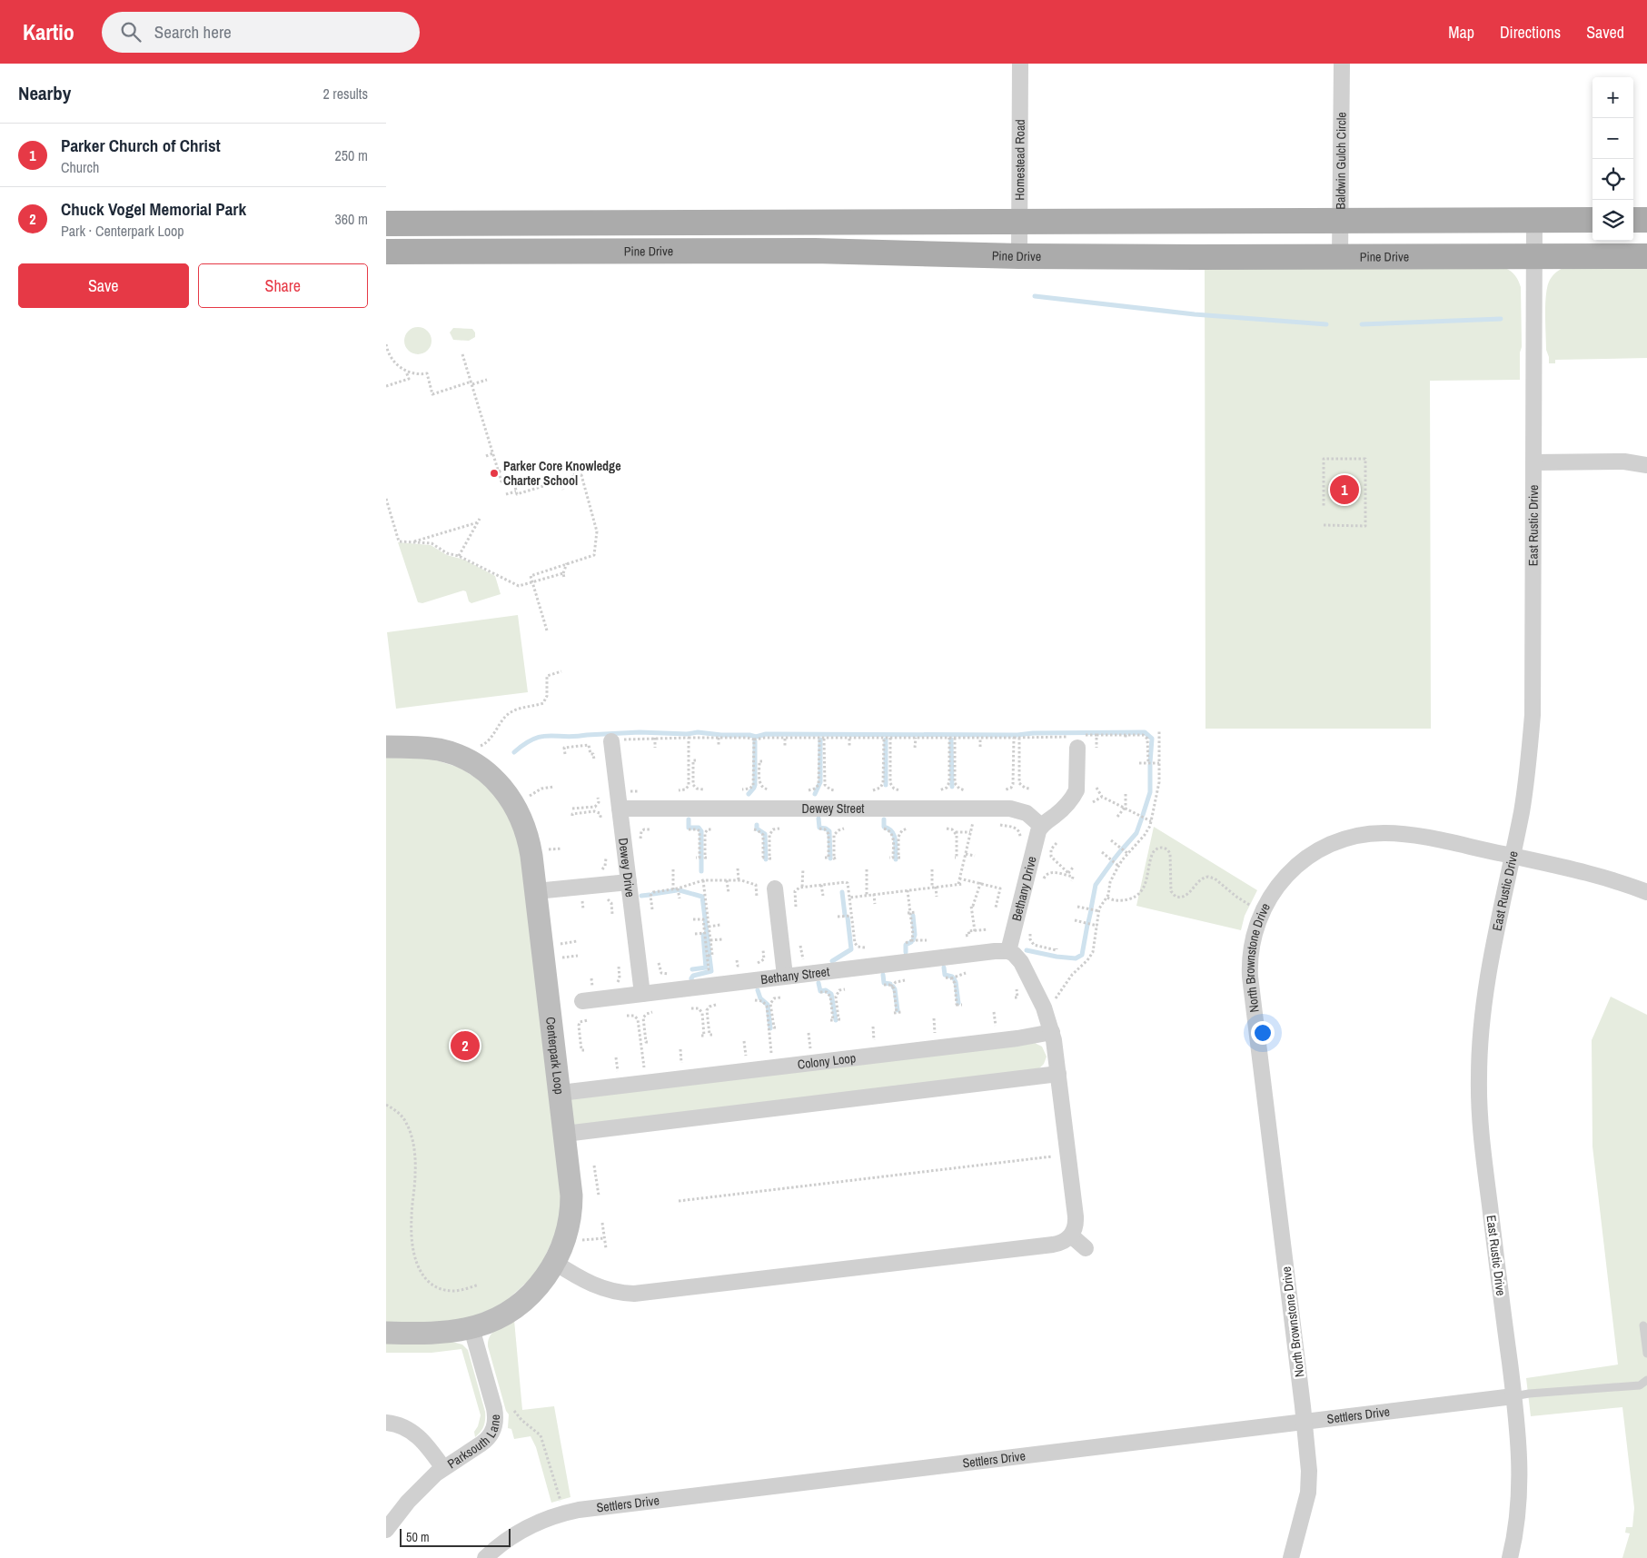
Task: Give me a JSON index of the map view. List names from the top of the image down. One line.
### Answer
{"streets":{"main road":["Pine Drive"],"street":["Homestead Road","Baldwin Gulch Circle","East Rustic Drive","Dewey Street","Dewey Drive","Bethany Drive","North Brownstone Drive","Bethany Street","Centerpark Loop","Colony Loop","Settlers Drive","Parksouth Lane"]},"crossings":[["Homestead Road","Pine Drive"],["Baldwin Gulch Circle","Pine Drive"],["Pine Drive","East Rustic Drive"],["East Rustic Drive","North Brownstone Drive"],["East Rustic Drive","Settlers Drive"],["Dewey Street","Dewey Drive"],["Dewey Street","Bethany Drive"],["Dewey Drive","Bethany Street"],["Bethany Drive","Bethany Street"],["North Brownstone Drive","Settlers Drive"],["Centerpark Loop","Colony Loop"],["Centerpark Loop","Parksouth Lane"]],"places":["Parker Core Knowledge Charter School"],"scale_bar":"50 m","page":{"header":"Kartio","search":"Search here","nav":["Map","Directions","Saved"],"heading":["Nearby","2 results"],"map_buttons":["+","−"],"list":[{"mark":"1","name":"Parker Church of Christ","note":"Church","value":"250 m"},{"mark":"2","name":"Chuck Vogel Memorial Park","note":"Park · Centerpark Loop","value":"360 m"}],"buttons":["Save","Share"],"pins":["1","2"],"scale":"50 m"}}
